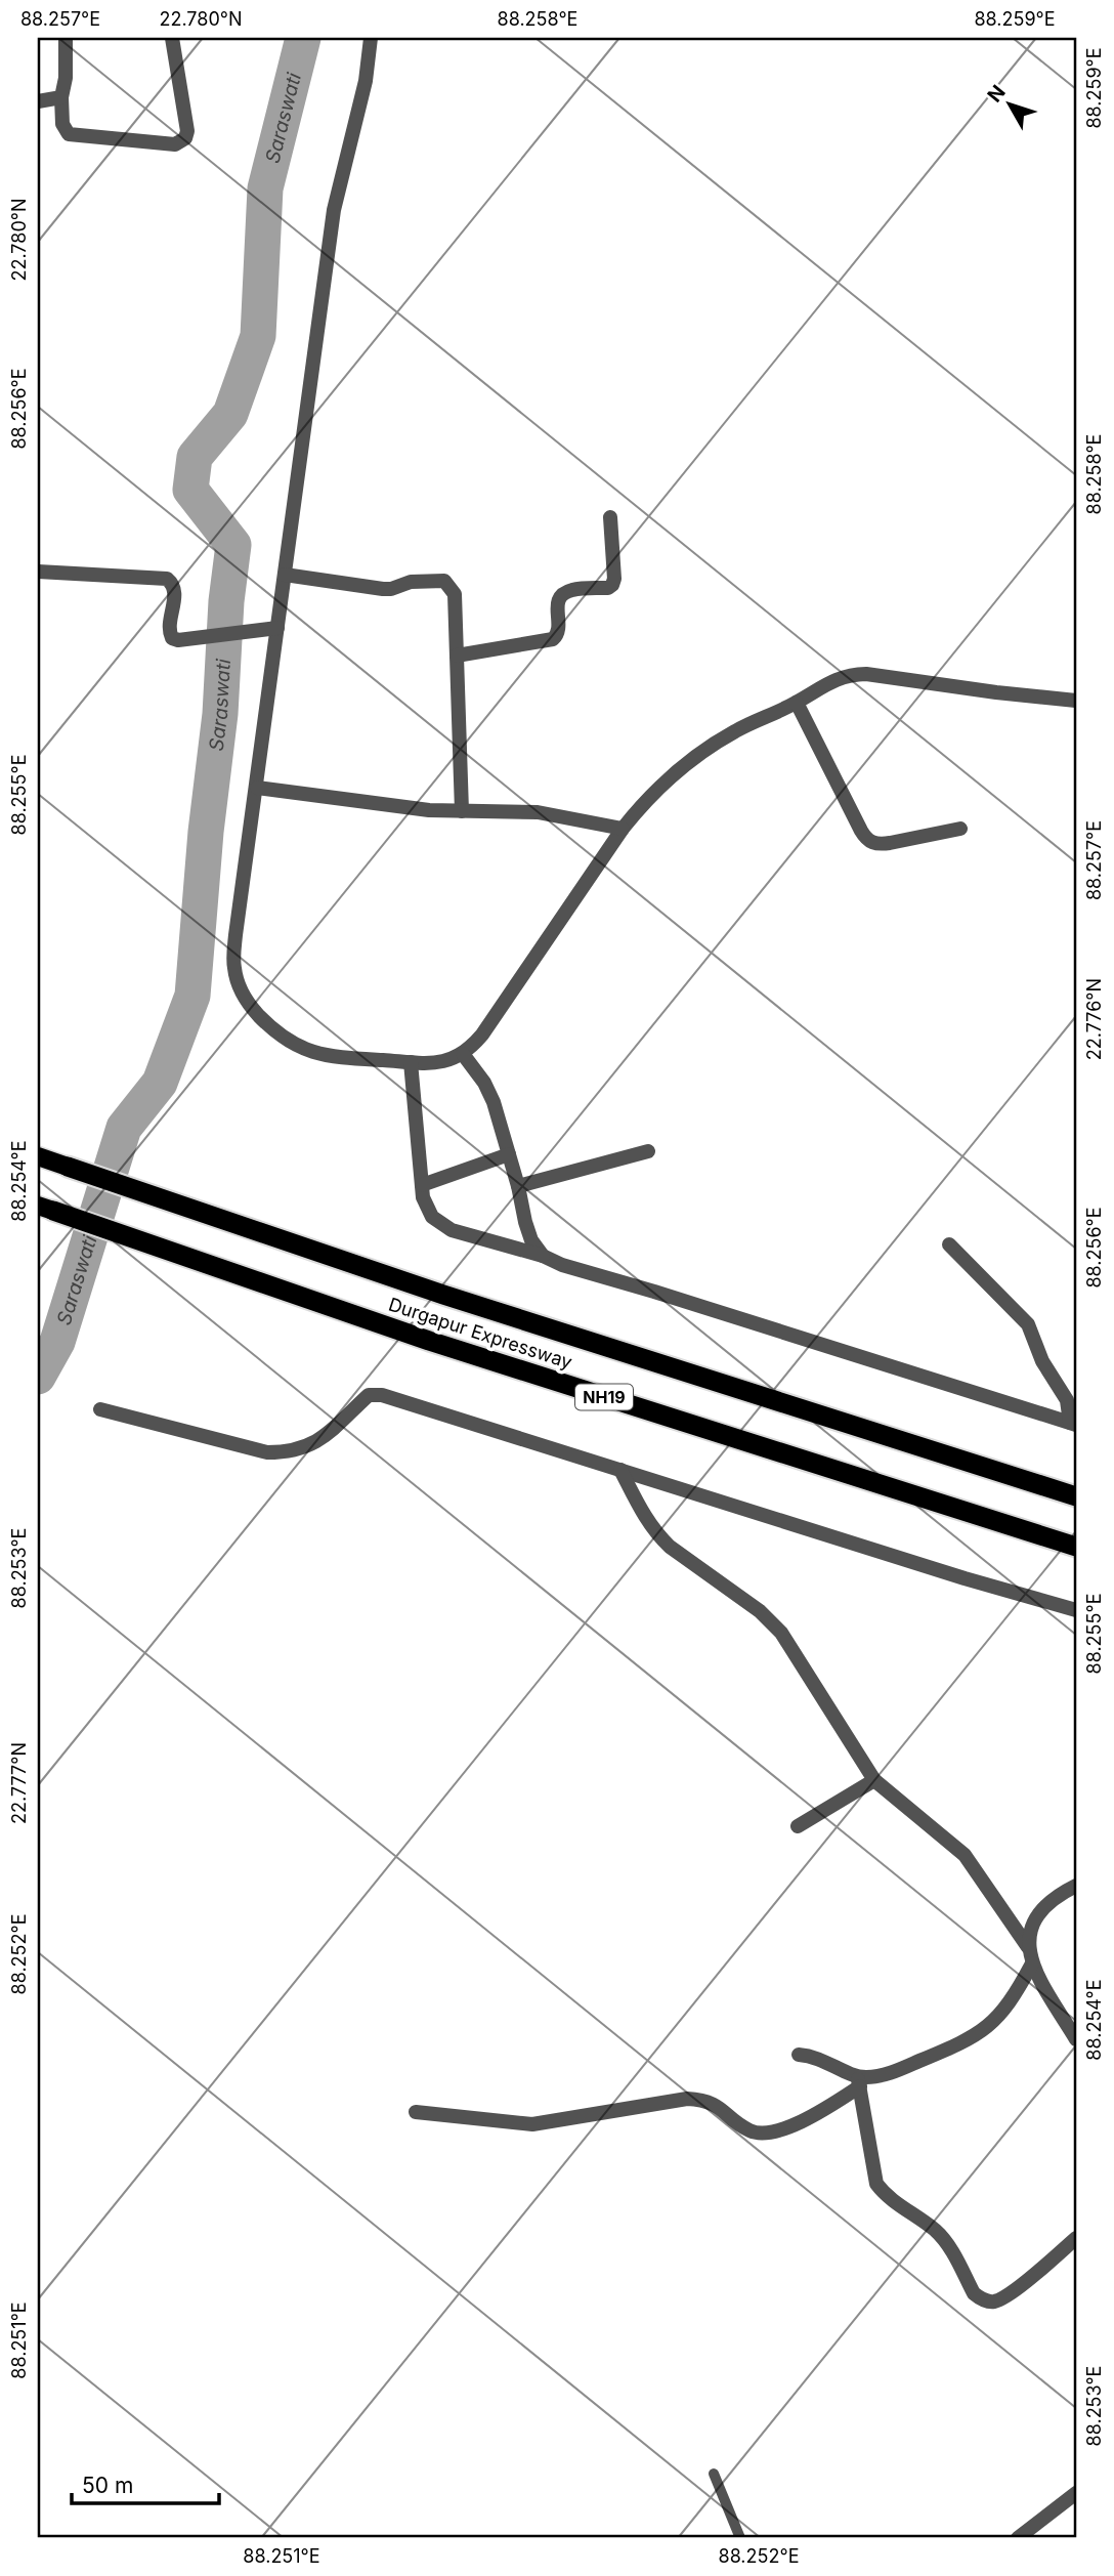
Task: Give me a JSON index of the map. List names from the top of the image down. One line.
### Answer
{"streets":{"highway":["Durgapur Expressway","NH19"]},"water":["Saraswati"],"scale_bar":"50 m","north":"top left","coordinates":["88.257°E","22.780°N","88.258°E","88.259°E","88.256°E","88.255°E","22.776°N","88.254°E","88.253°E","22.777°N","88.252°E","88.251°E"]}
